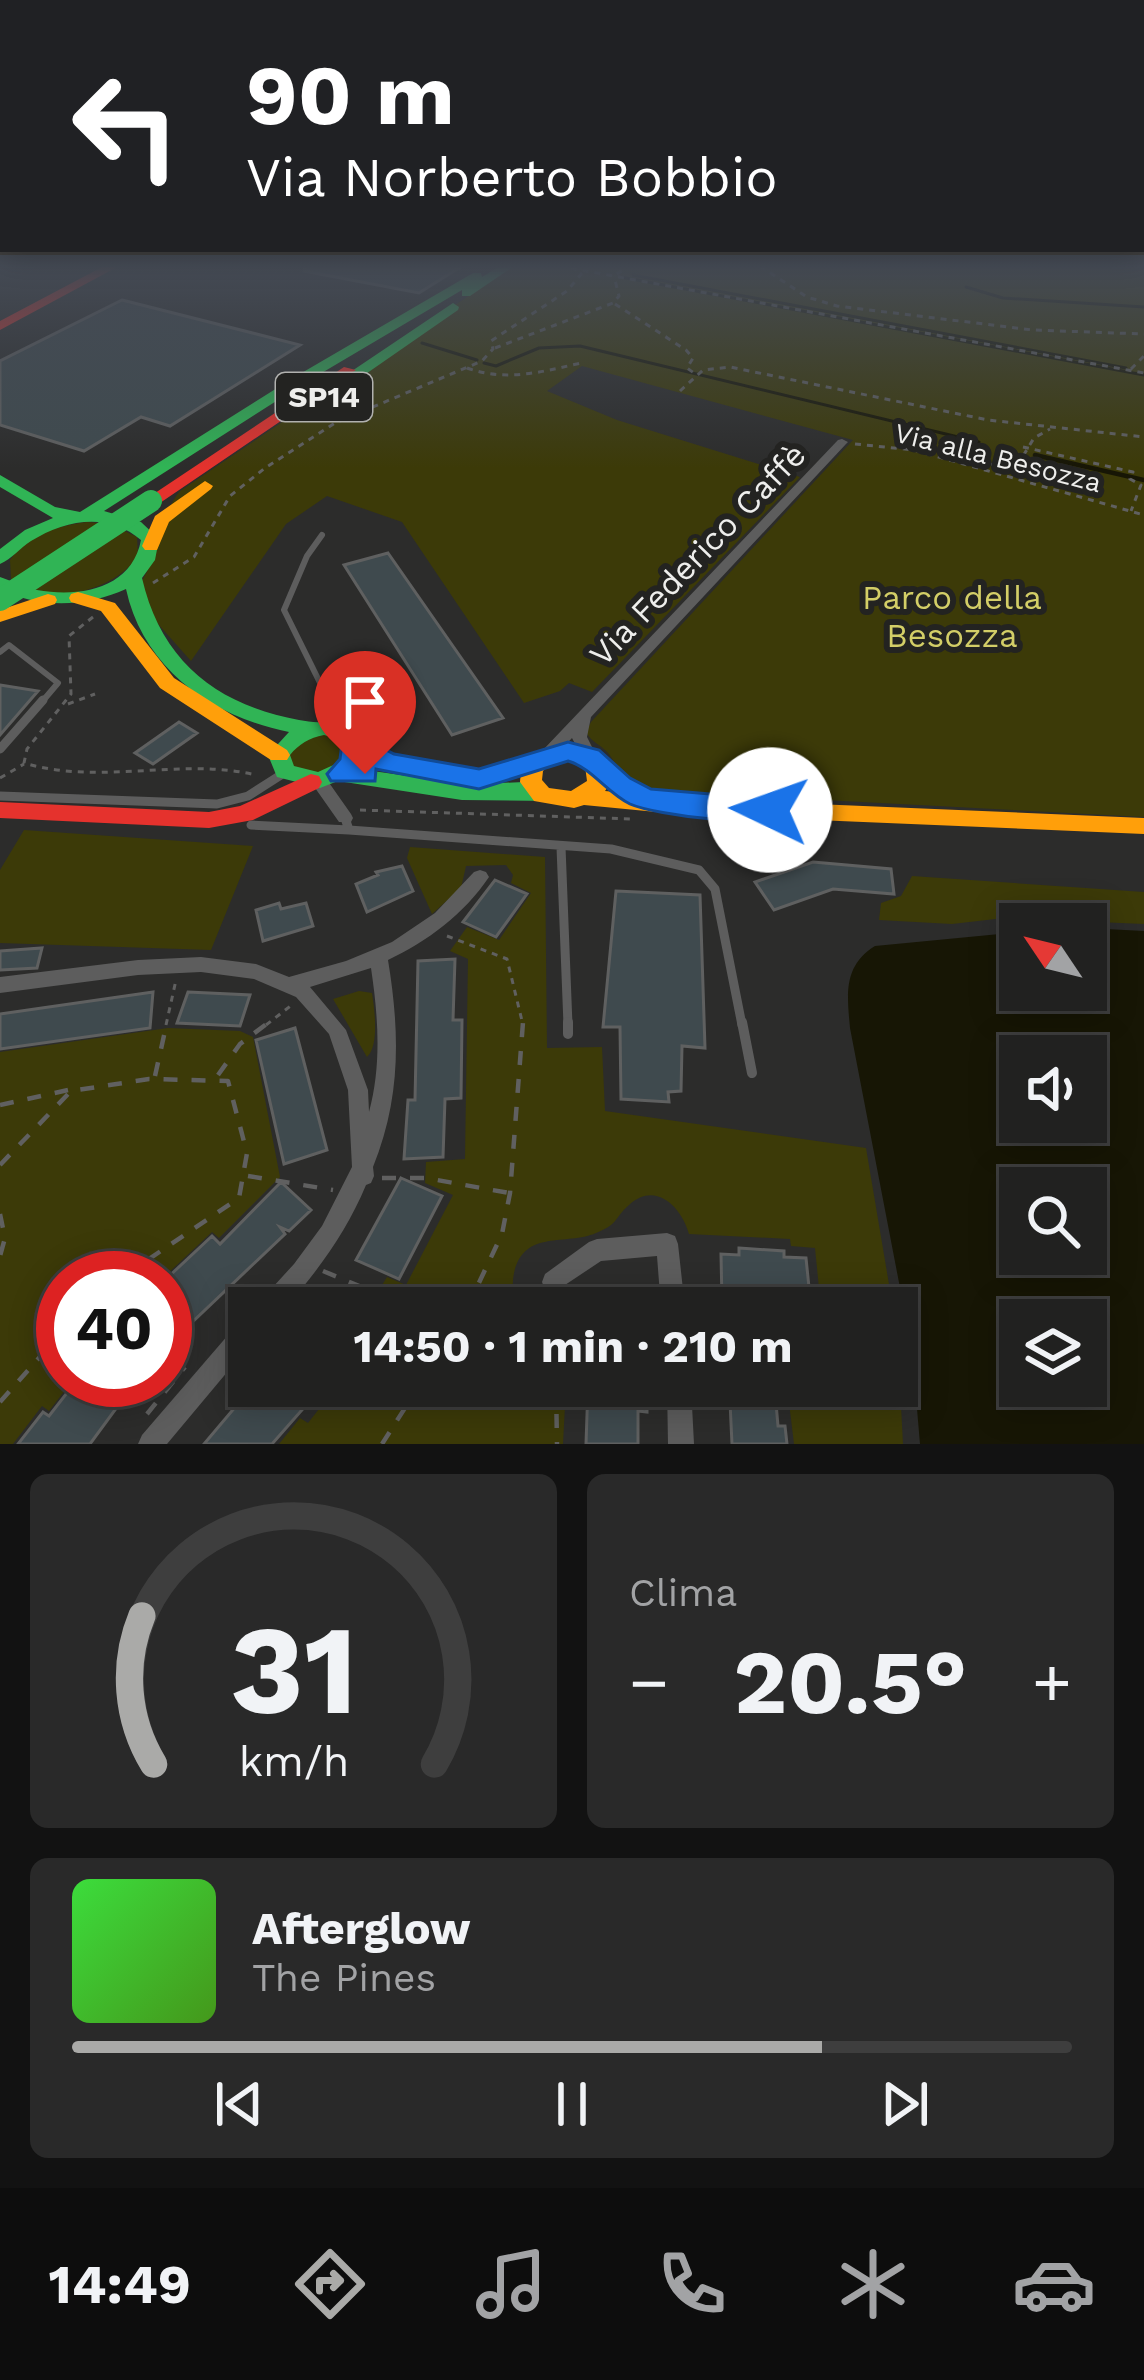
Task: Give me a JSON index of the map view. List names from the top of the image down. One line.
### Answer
{"streets":{"main road":["SP14"],"street":["Via Federico Caffè"],"path":["Via alla Besozza"]},"crossings":[["Via alla Besozza","Via Federico Caffè"]],"parks":["Parco della Besozza"],"north":"top left","page":{"turn":["90 m","Via Norberto Bobbio"],"limit":"40","trip":"14:50 · 1 min · 210 m","tile":"Clima","heat":["−","20.5°","+"],"song":["Afterglow","The Pines"],"tabs":"14:49","gauge":["31","km/h"]}}
